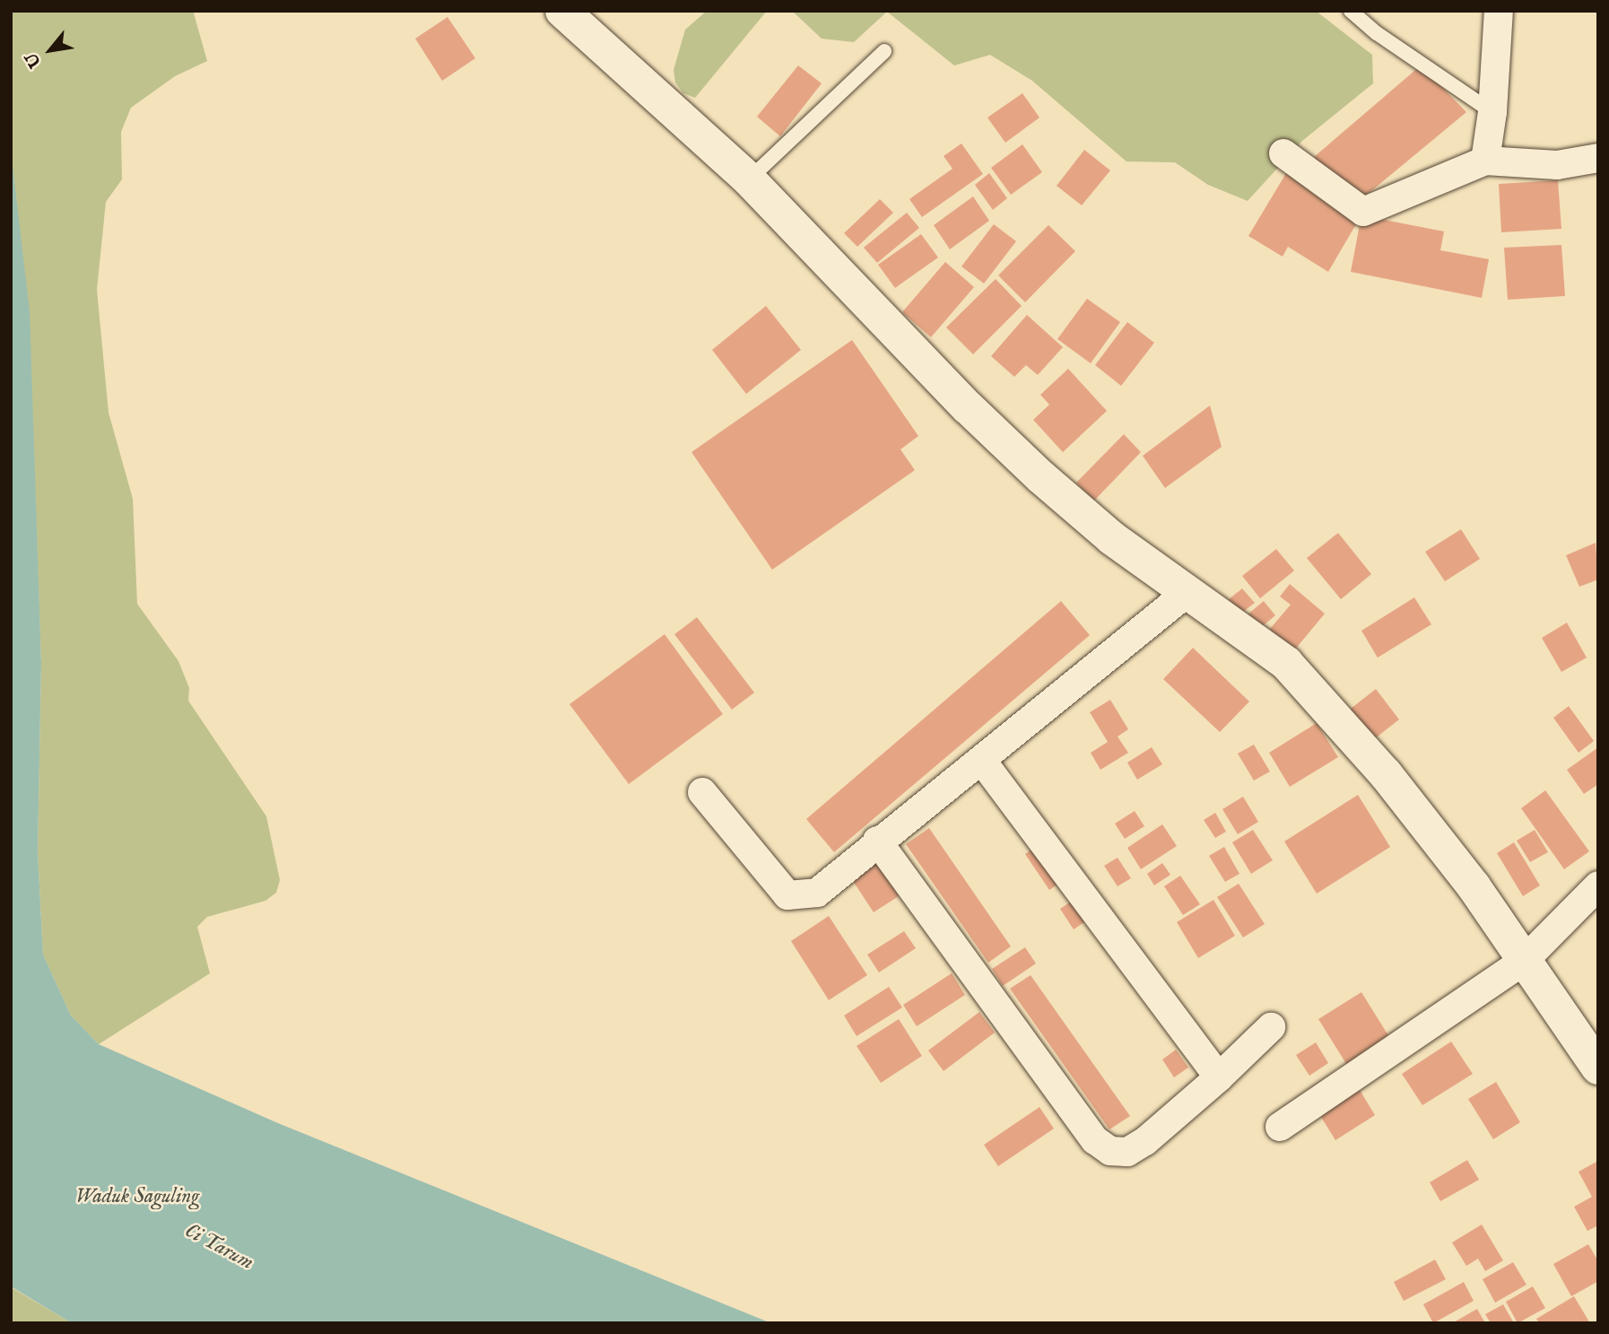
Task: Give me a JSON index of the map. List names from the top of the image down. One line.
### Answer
{"water":["Waduk Saguling","Ci Tarum"],"north":"bottom left"}
